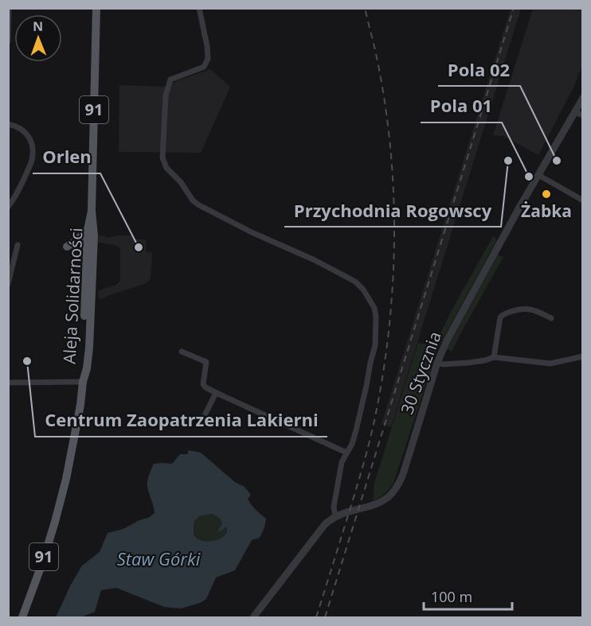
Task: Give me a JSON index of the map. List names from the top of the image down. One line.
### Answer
{"streets":{"main road":["91","Aleja Solidarności"],"street":["30 Stycznia"]},"water":["Staw Górki"],"places":["Przychodnia Rogowscy","Pola 02","Pola 01","Żabka","Orlen","Centrum Zaopatrzenia Lakierni"],"scale_bar":"100 m","north":"top"}
